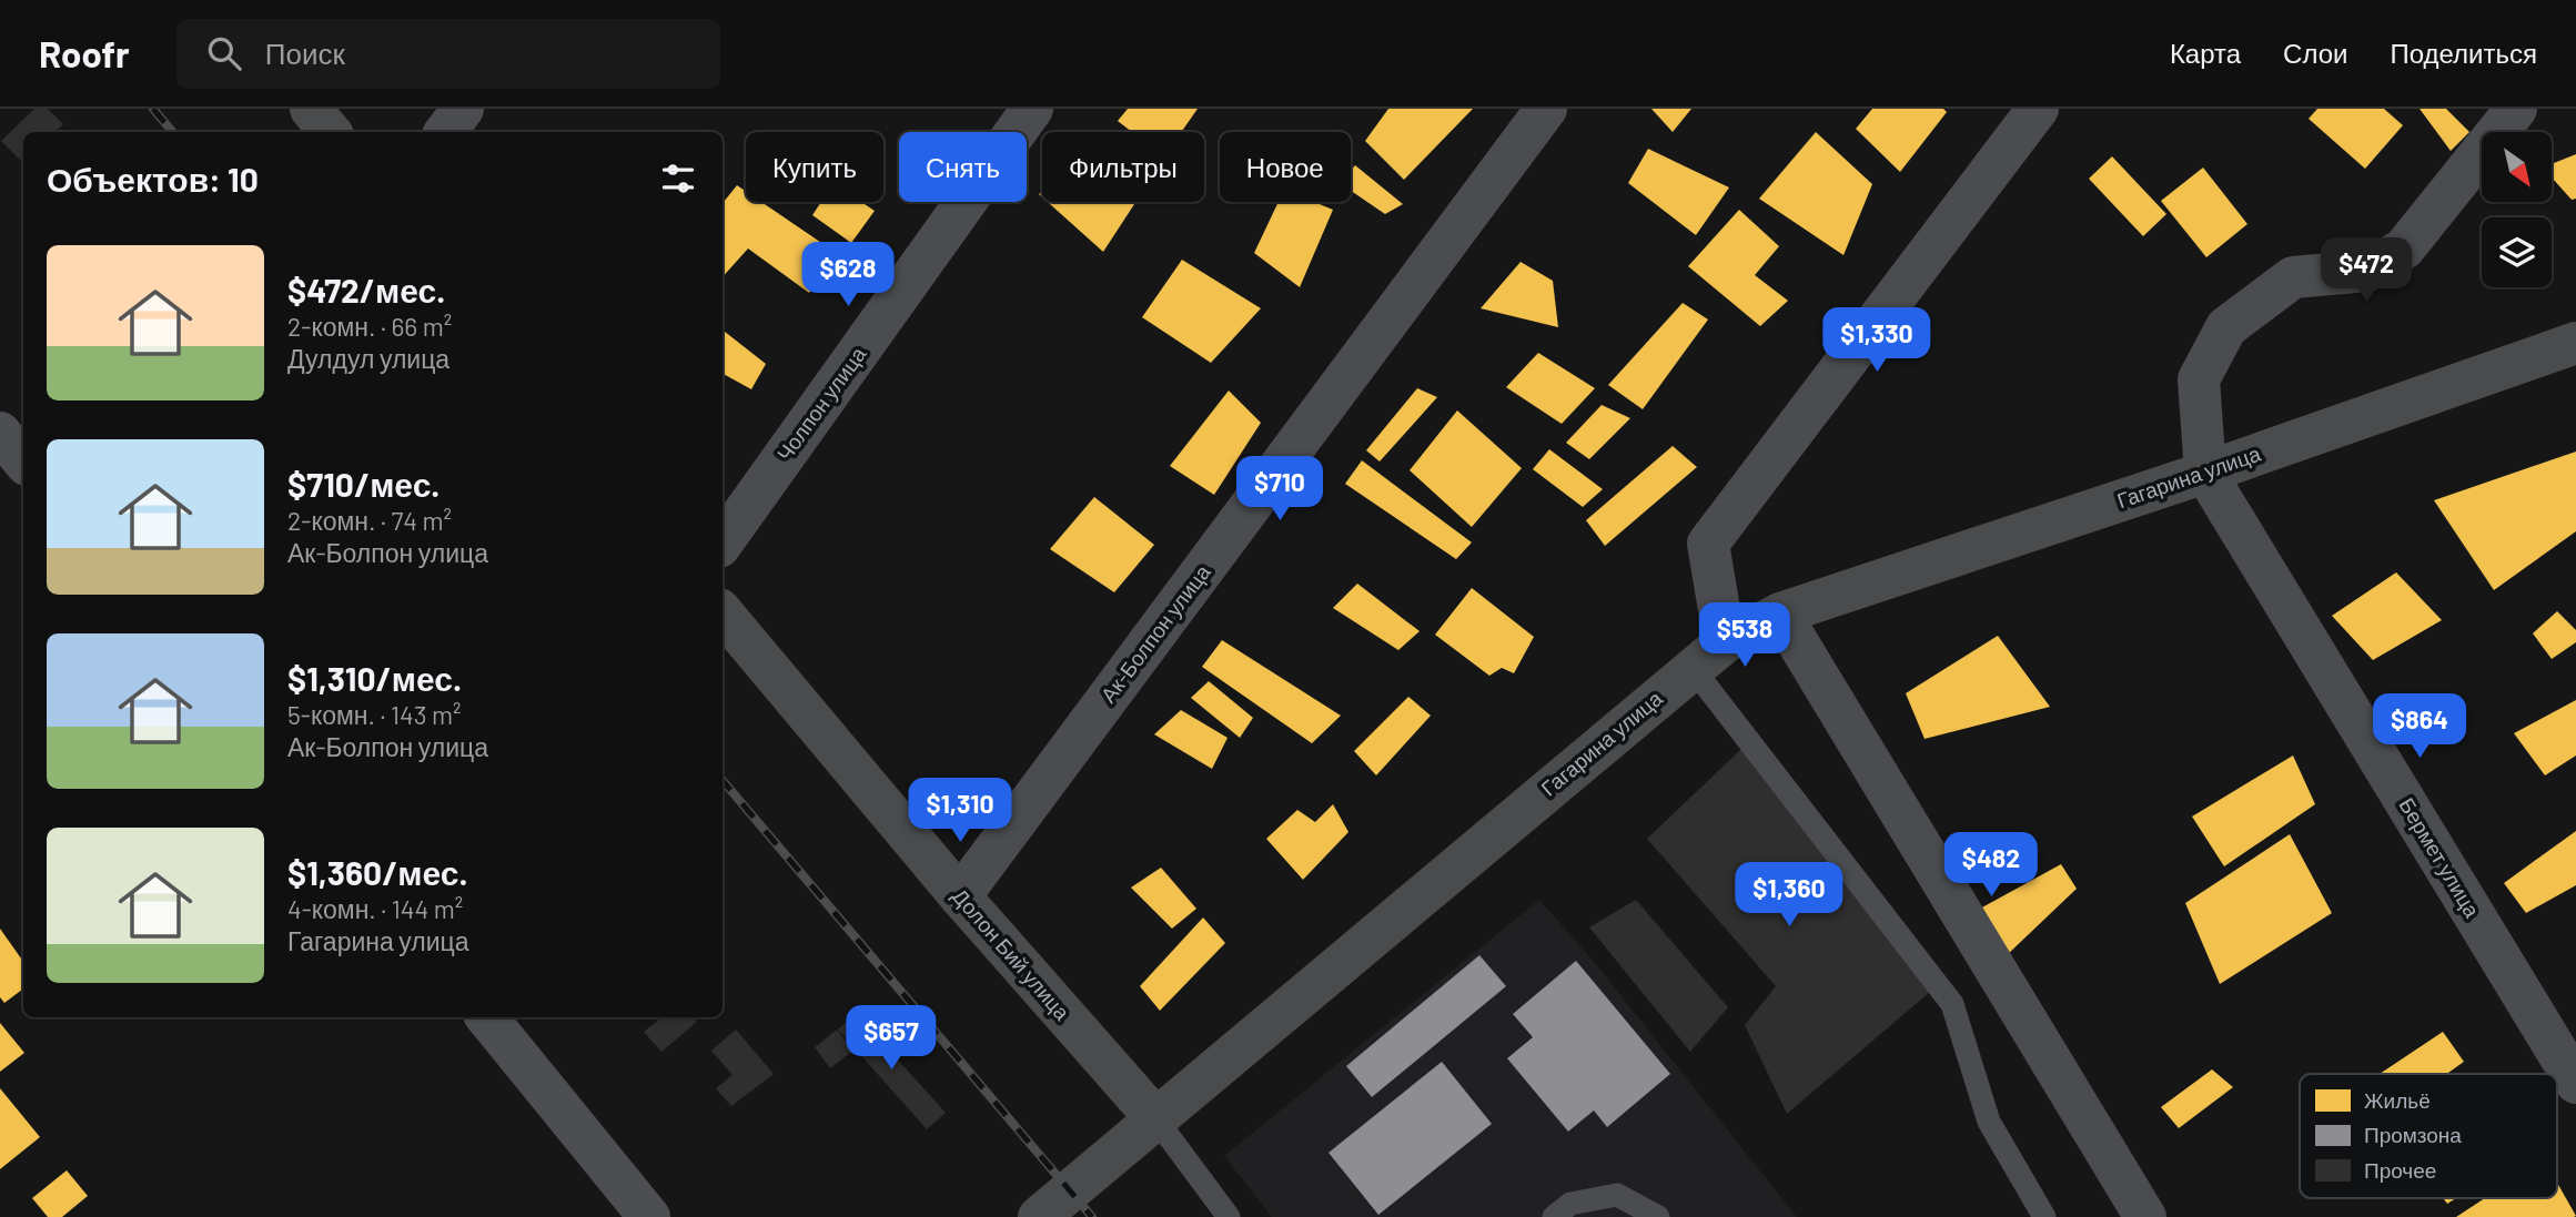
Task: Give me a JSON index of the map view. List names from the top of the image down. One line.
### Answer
{"streets":{"main road":["Гагарина улица","Долон Бий улица"],"street":["Чолпон улица","Ак-Болпон улица","Бермет улица"]},"crossings":[["Гагарина улица","Бермет улица"],["Гагарина улица","Долон Бий улица"],["Ак-Болпон улица","Долон Бий улица"]],"legend":["Жильё","Промзона","Прочее"],"north":"bottom right","page":{"header":"Roofr","search":"Поиск","nav":["Карта","Слои","Поделиться"],"chip":["Купить","Снять","Фильтры","Новое"],"heading":"Объектов: 10","list":[{"name":"$472/мес.","note":"2-комн. · 66 m² · Дулдул улица"},{"name":"$710/мес.","note":"2-комн. · 74 m² · Ак-Болпон улица"},{"name":"$1,310/мес.","note":"5-комн. · 143 m² · Ак-Болпон улица"},{"name":"$1,360/мес.","note":"4-комн. · 144 m² · Гагарина улица"}],"price":["$472","$628","$1,330","$710","$538","$864","$1,310","$482","$1,360","$657"]}}
